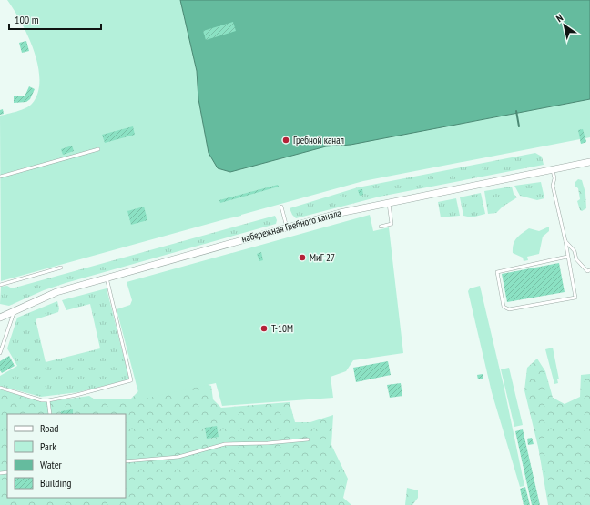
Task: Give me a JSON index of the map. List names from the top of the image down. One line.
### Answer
{"streets":{"street":["набережная Гребного канала"]},"places":["Гребной канал","МиГ-27","Т-10М"],"legend":["Road","Park","Water","Building"],"scale_bar":"100 m","north":"top left"}
